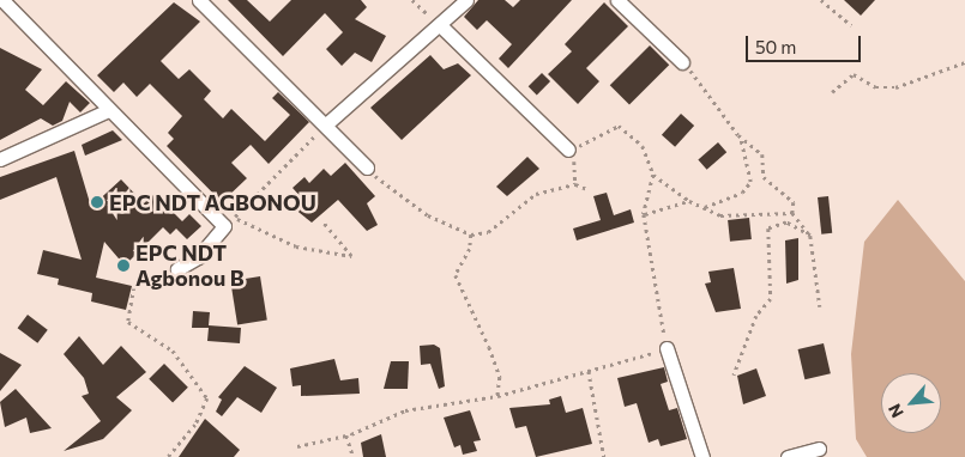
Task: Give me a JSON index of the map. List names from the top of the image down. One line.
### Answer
{"places":["EPC NDT AGBONOU","EPC NDT Agbonou B"],"scale_bar":"50 m","north":"bottom left"}
